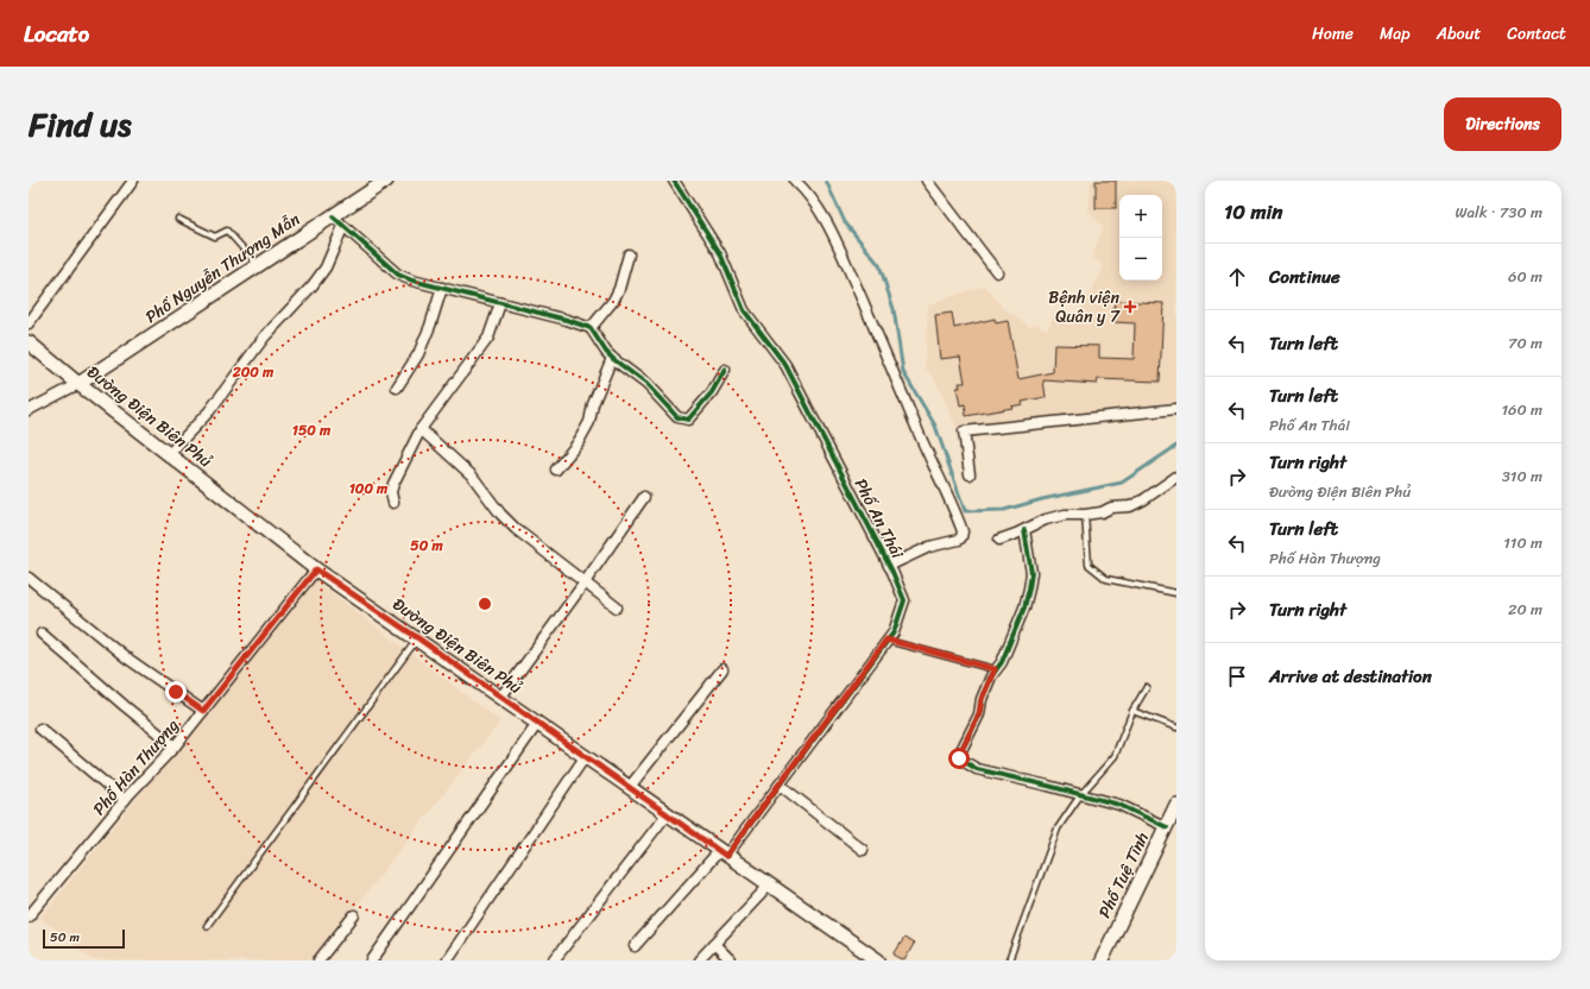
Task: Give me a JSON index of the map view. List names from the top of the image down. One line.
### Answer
{"streets":{"main road":["Phố Nguyễn Thượng Mẫn","Đường Điện Biên Phủ","Phố Tuệ Tĩnh"],"street":["Phố An Thái","Phố Hàn Thượng"]},"crossings":[["Phố Nguyễn Thượng Mẫn","Đường Điện Biên Phủ"],["Đường Điện Biên Phủ","Phố An Thái"],["Đường Điện Biên Phủ","Phố Hàn Thượng"]],"places":{"health":["Bệnh viện Quân y 7"]},"scale_bar":"50 m","page":{"header":"Locato","nav":["Home","Map","About","Contact"],"title":"Find us","buttons":"Directions","heading":["10 min","Walk · 730 m"],"map_buttons":["+","−"],"list":[["Continue","60 m"],["Turn left","70 m"],["Turn left","Phố An Thái","160 m"],["Turn right","Đường Điện Biên Phủ","310 m"],["Turn left","Phố Hàn Thượng","110 m"],["Turn right","20 m"],"Arrive at destination"],"scale":"50 m"},"rings":["200 m","150 m","100 m","50 m"]}
